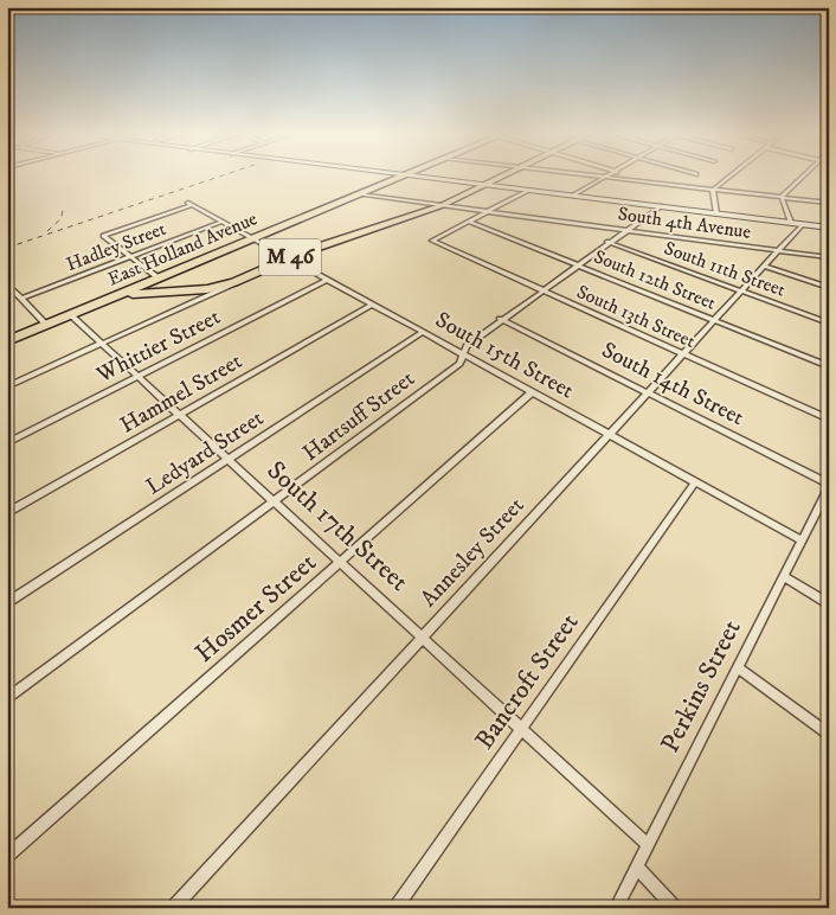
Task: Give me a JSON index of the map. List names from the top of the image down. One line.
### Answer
{"streets":{"highway":["East Holland Avenue","M 46"],"street":["South 4th Avenue","Hadley Street","South 11th Street","South 12th Street","South 13th Street","Whittier Street","South 15th Street","South 14th Street","Hammel Street","Hartsuff Street","Ledyard Street","South 17th Street","Annesley Street","Hosmer Street","Bancroft Street","Perkins Street"]},"crossings":[["South 4th Avenue","East Holland Avenue"],["South 4th Avenue","M 46"],["South 4th Avenue","Hartsuff Street"],["South 4th Avenue","Annesley Street"],["Hadley Street","South 15th Street"],["East Holland Avenue","M 46"],["East Holland Avenue","South 15th Street"],["East Holland Avenue","South 17th Street"],["M 46","South 15th Street"],["South 11th Street","Hartsuff Street"],["South 11th Street","Annesley Street"],["South 12th Street","South 13th Street"],["South 12th Street","Hartsuff Street"],["South 12th Street","Annesley Street"],["South 13th Street","Hartsuff Street"],["South 13th Street","Annesley Street"],["Whittier Street","South 15th Street"],["Whittier Street","South 17th Street"],["South 15th Street","Hammel Street"],["South 15th Street","Hartsuff Street"],["South 15th Street","Ledyard Street"],["South 15th Street","Annesley Street"],["South 15th Street","Hosmer Street"],["South 15th Street","Bancroft Street"],["South 15th Street","Perkins Street"],["South 14th Street","Hartsuff Street"],["South 14th Street","Annesley Street"],["South 14th Street","Perkins Street"],["Hammel Street","South 17th Street"],["Hartsuff Street","South 17th Street"],["Ledyard Street","South 17th Street"],["South 17th Street","Annesley Street"],["South 17th Street","Hosmer Street"],["South 17th Street","Bancroft Street"],["South 17th Street","Perkins Street"]]}
